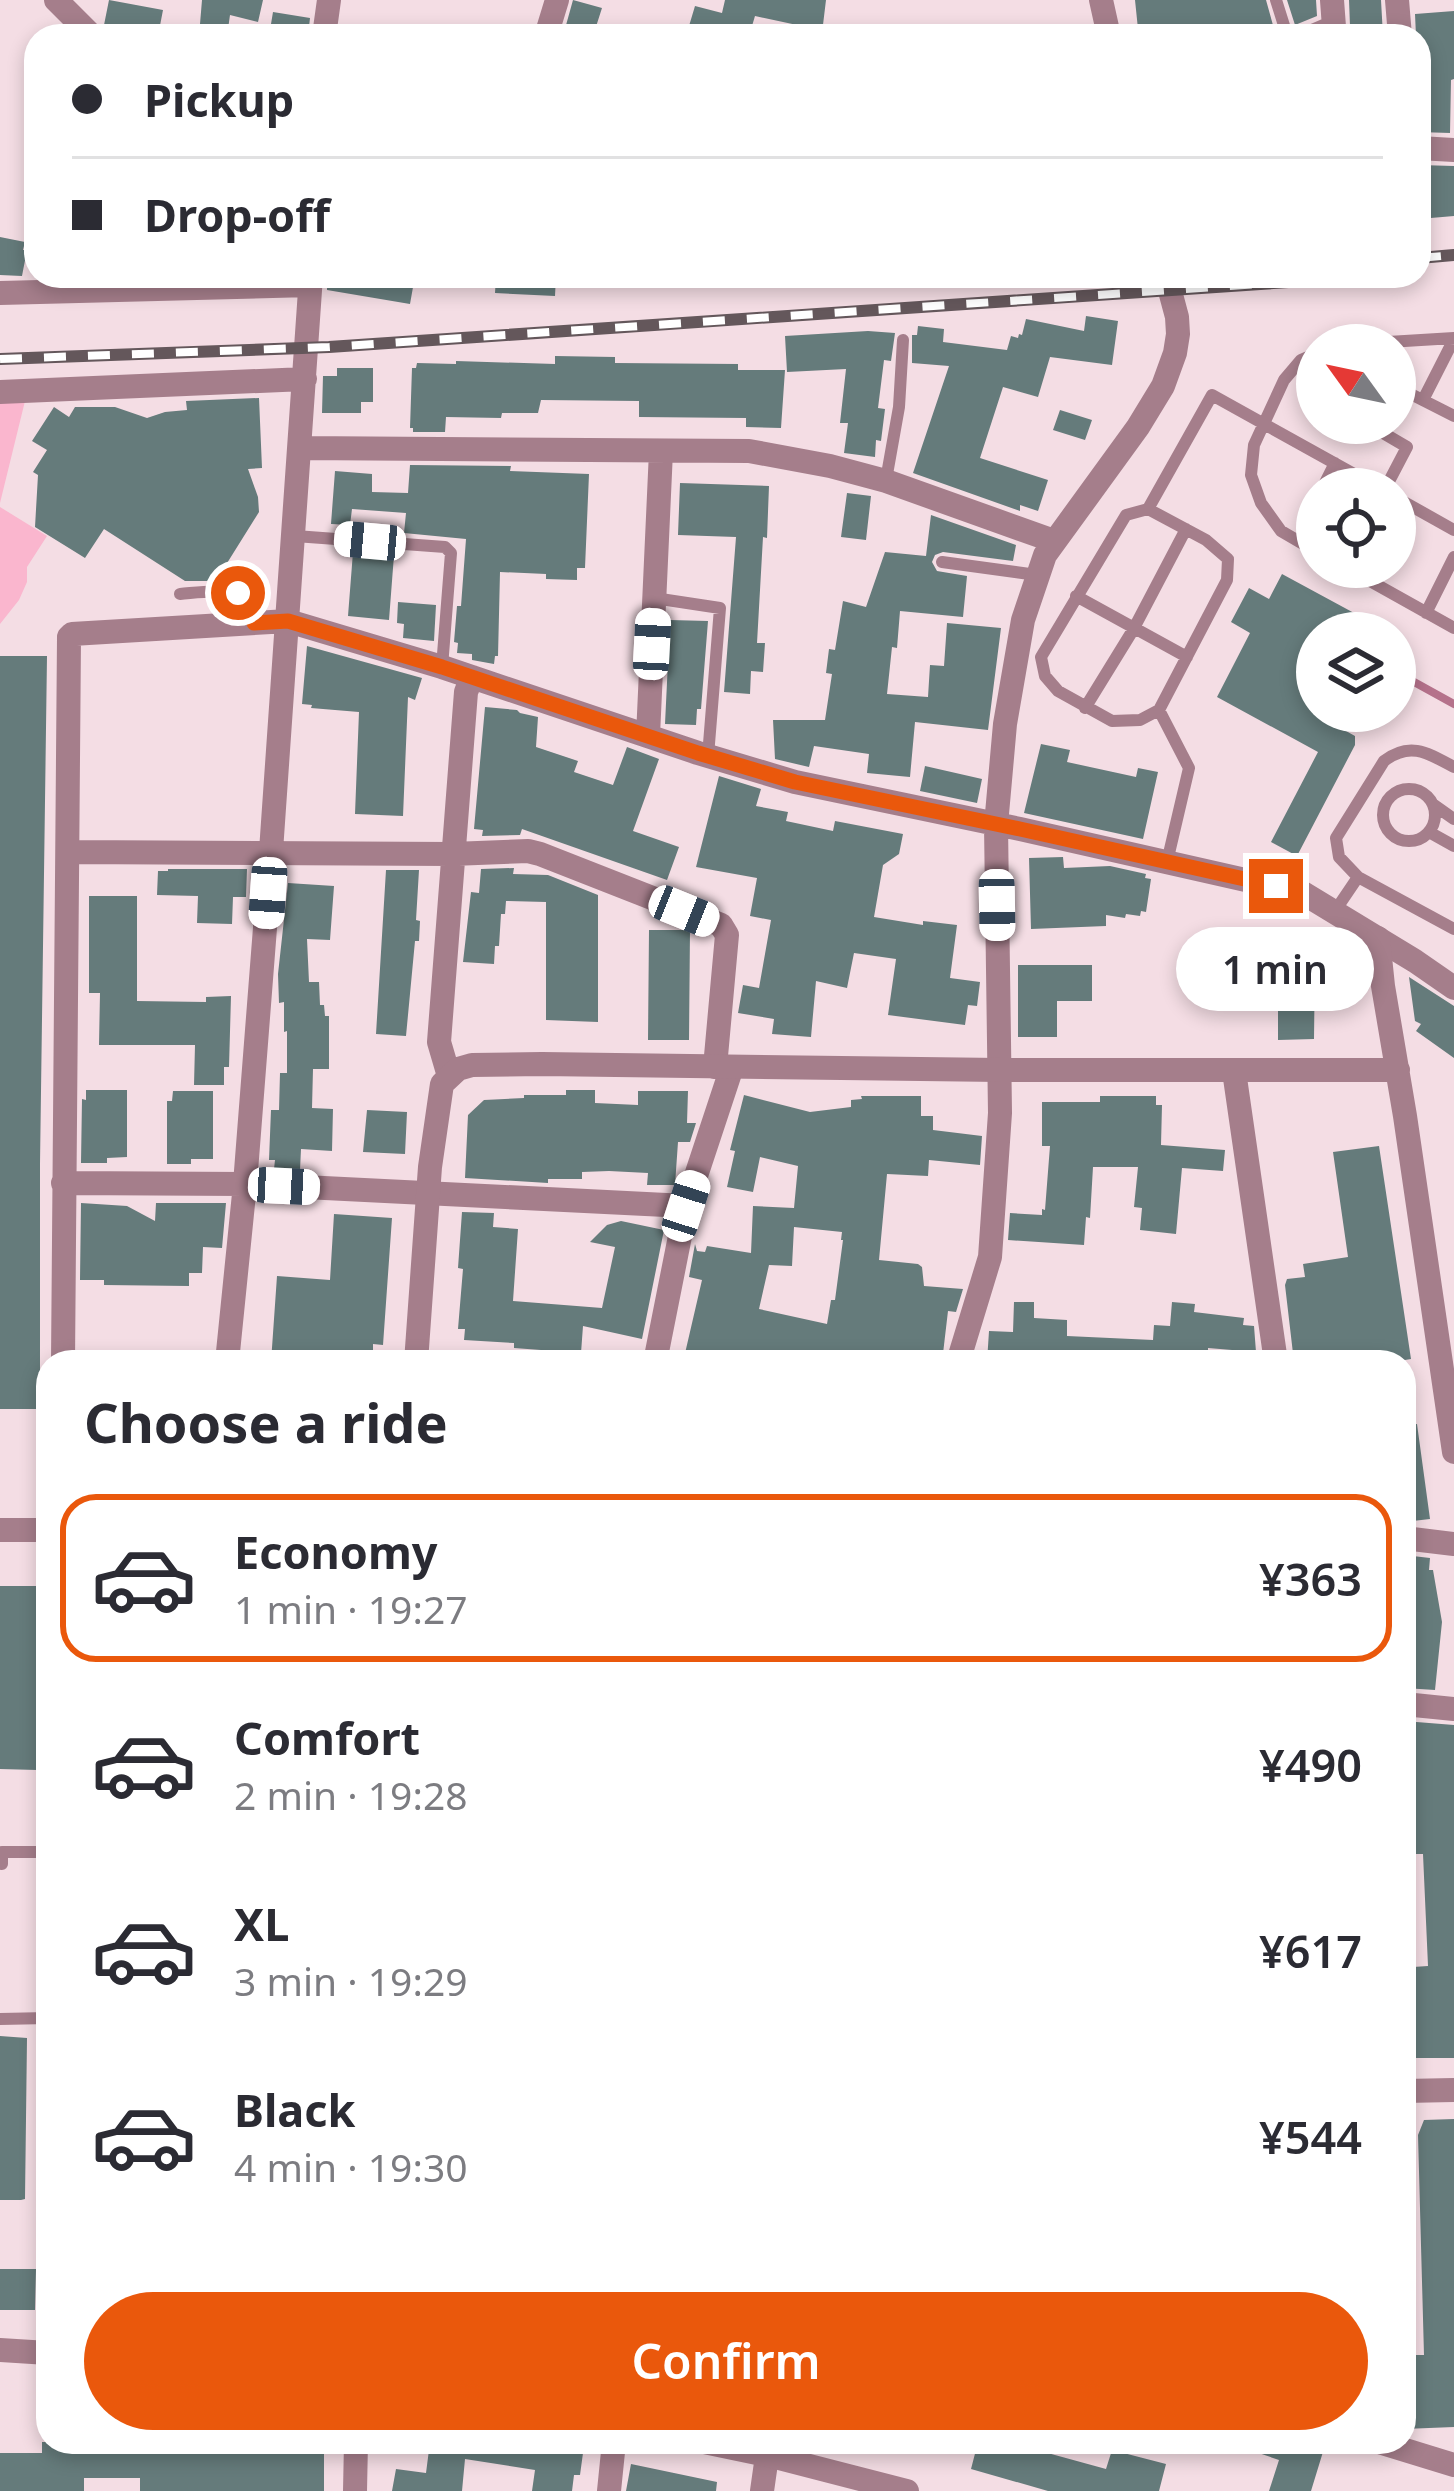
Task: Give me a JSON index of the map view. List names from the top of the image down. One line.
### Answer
{"north":"top left","page":{"banner":["Pickup","Drop-off"],"bubble":"1 min","heading":"Choose a ride","list":[{"name":"Economy","note":"1 min · 19:27","value":"¥363"},{"name":"Comfort","note":"2 min · 19:28","value":"¥490"},{"name":"XL","note":"3 min · 19:29","value":"¥617"},{"name":"Black","note":"4 min · 19:30","value":"¥544"}],"buttons":"Confirm"}}
